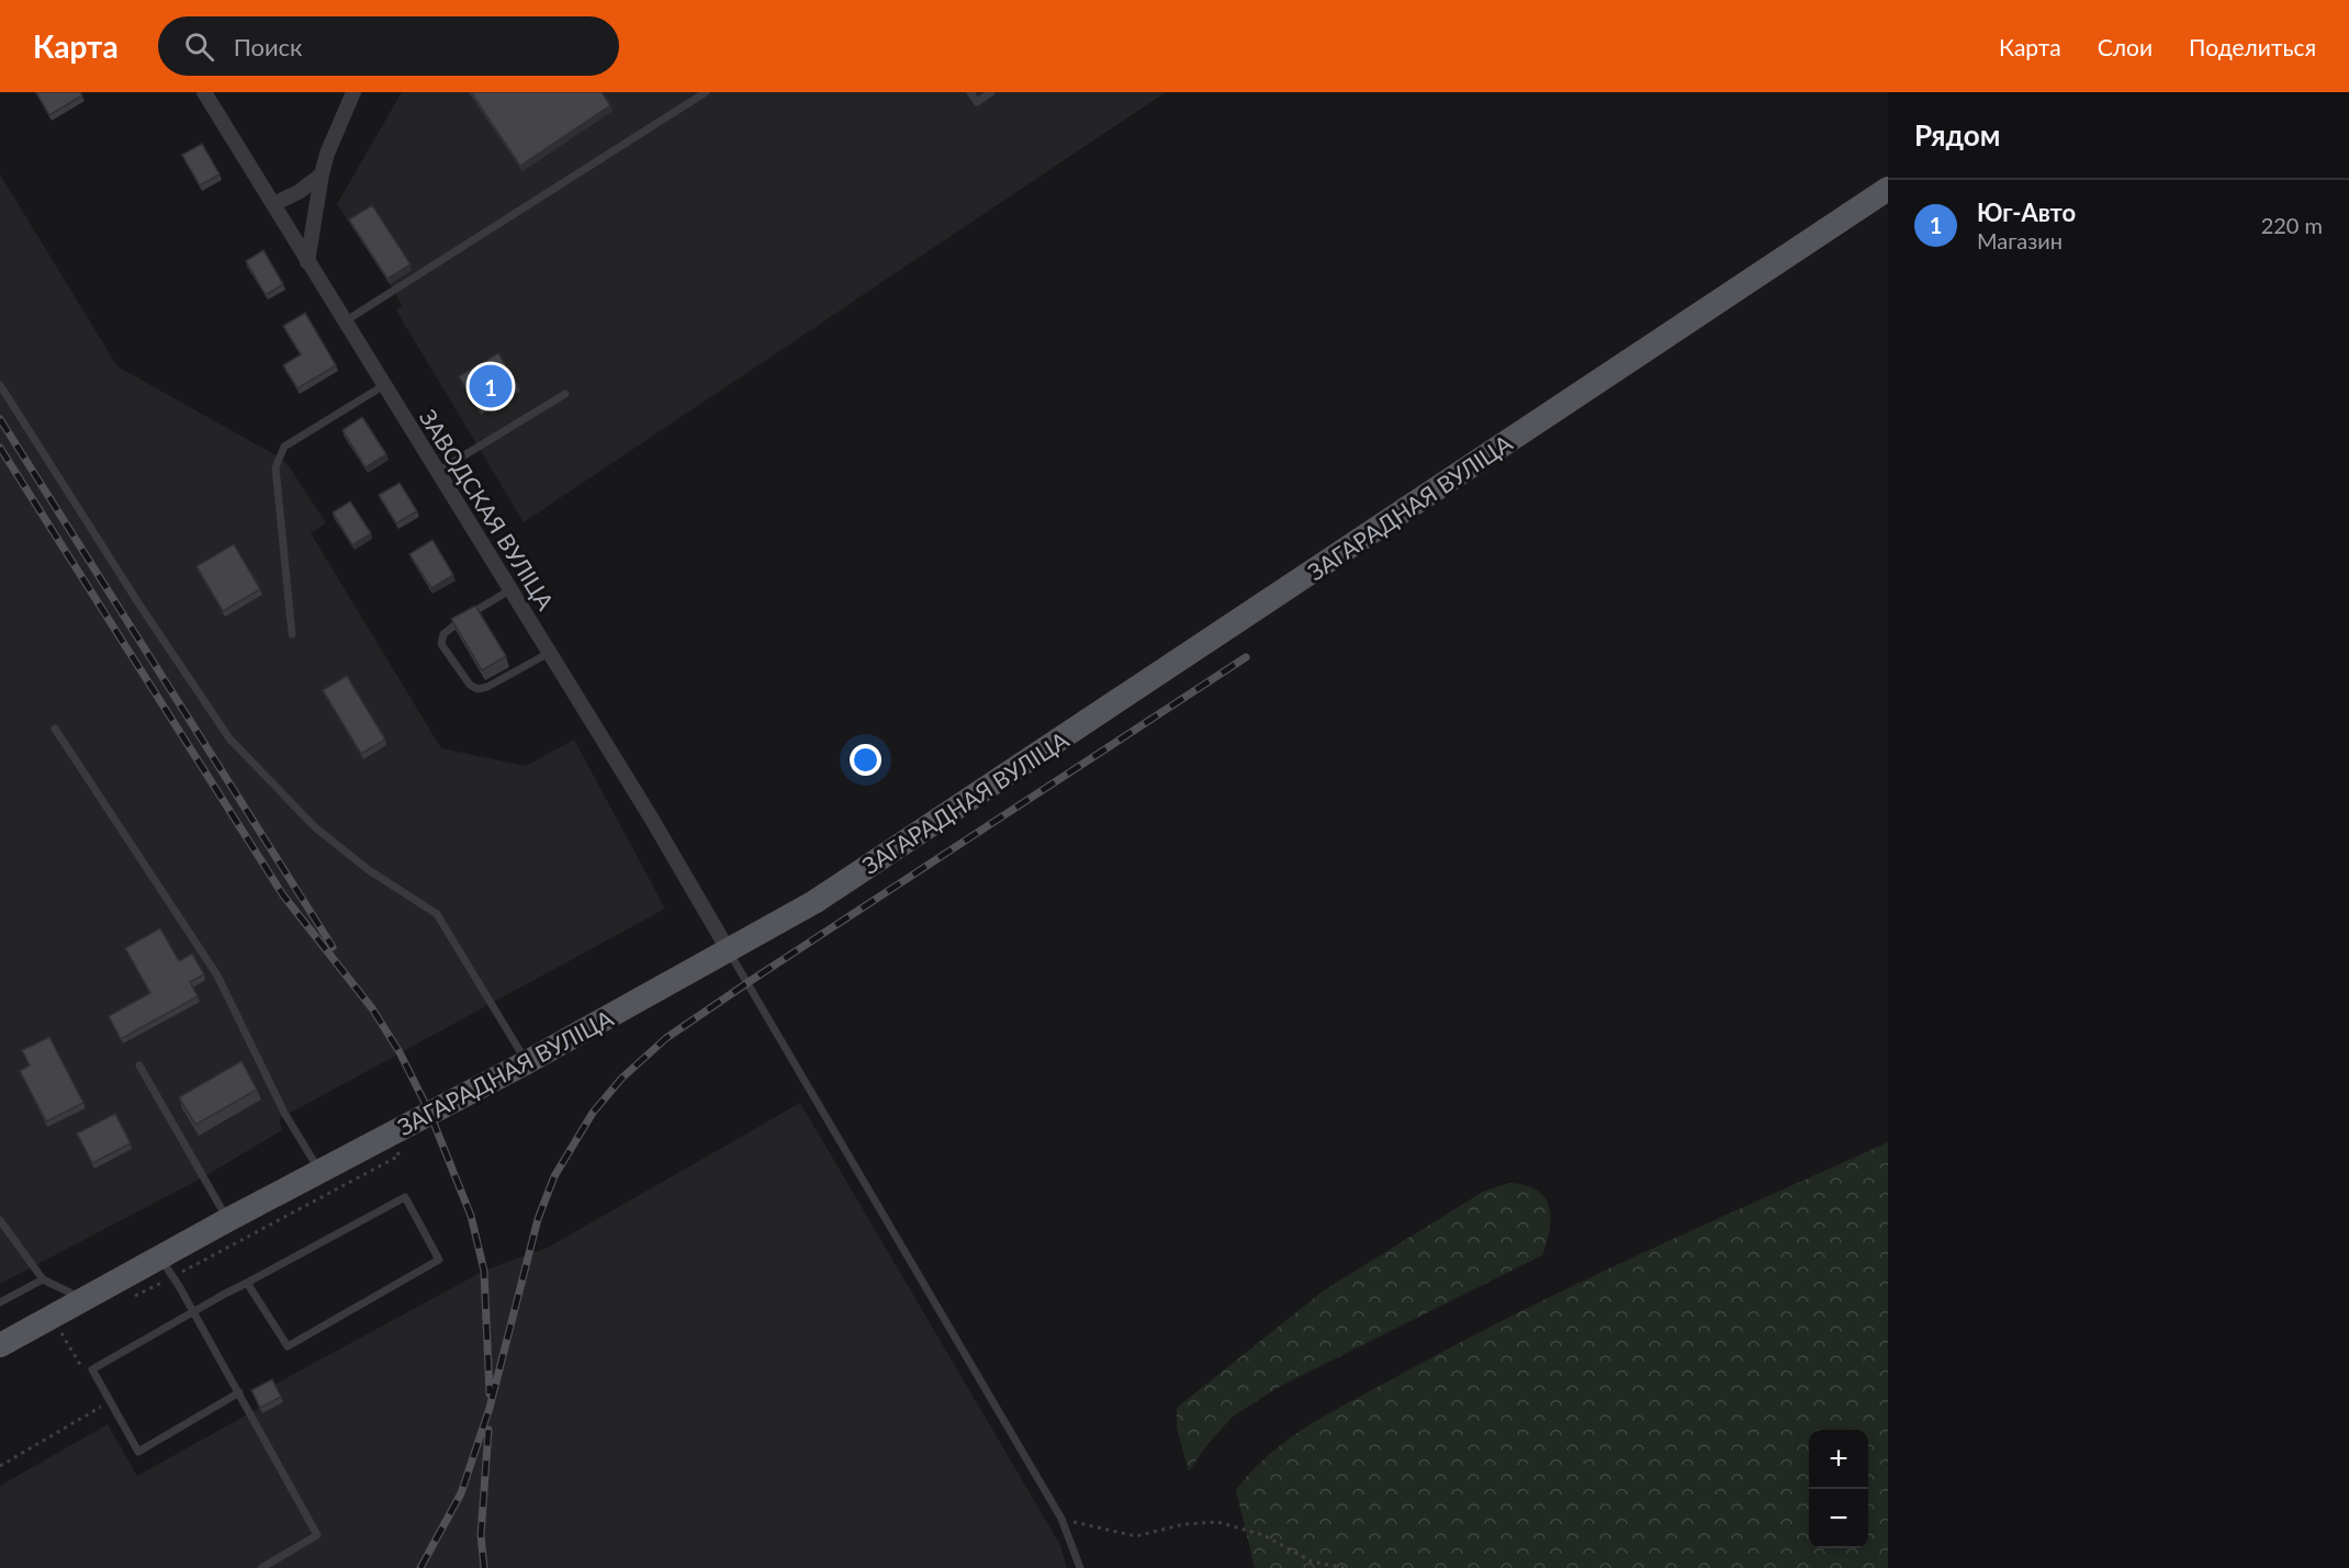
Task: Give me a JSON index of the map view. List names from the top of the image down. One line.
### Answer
{"streets":{"main road":["ЗАГАРАДНАЯ ВУЛІЦА"],"street":["ЗАВОДСКАЯ ВУЛІЦА"]},"crossings":[["ЗАГАРАДНАЯ ВУЛІЦА","ЗАВОДСКАЯ ВУЛІЦА"]],"page":{"header":"Карта","search":"Поиск","nav":["Карта","Слои","Поделиться"],"heading":"Рядом","list":[{"mark":"1","name":"Юг-Авто","note":"Магазин","value":"220 m"}],"pins":"1","map_buttons":["+","−"]}}
